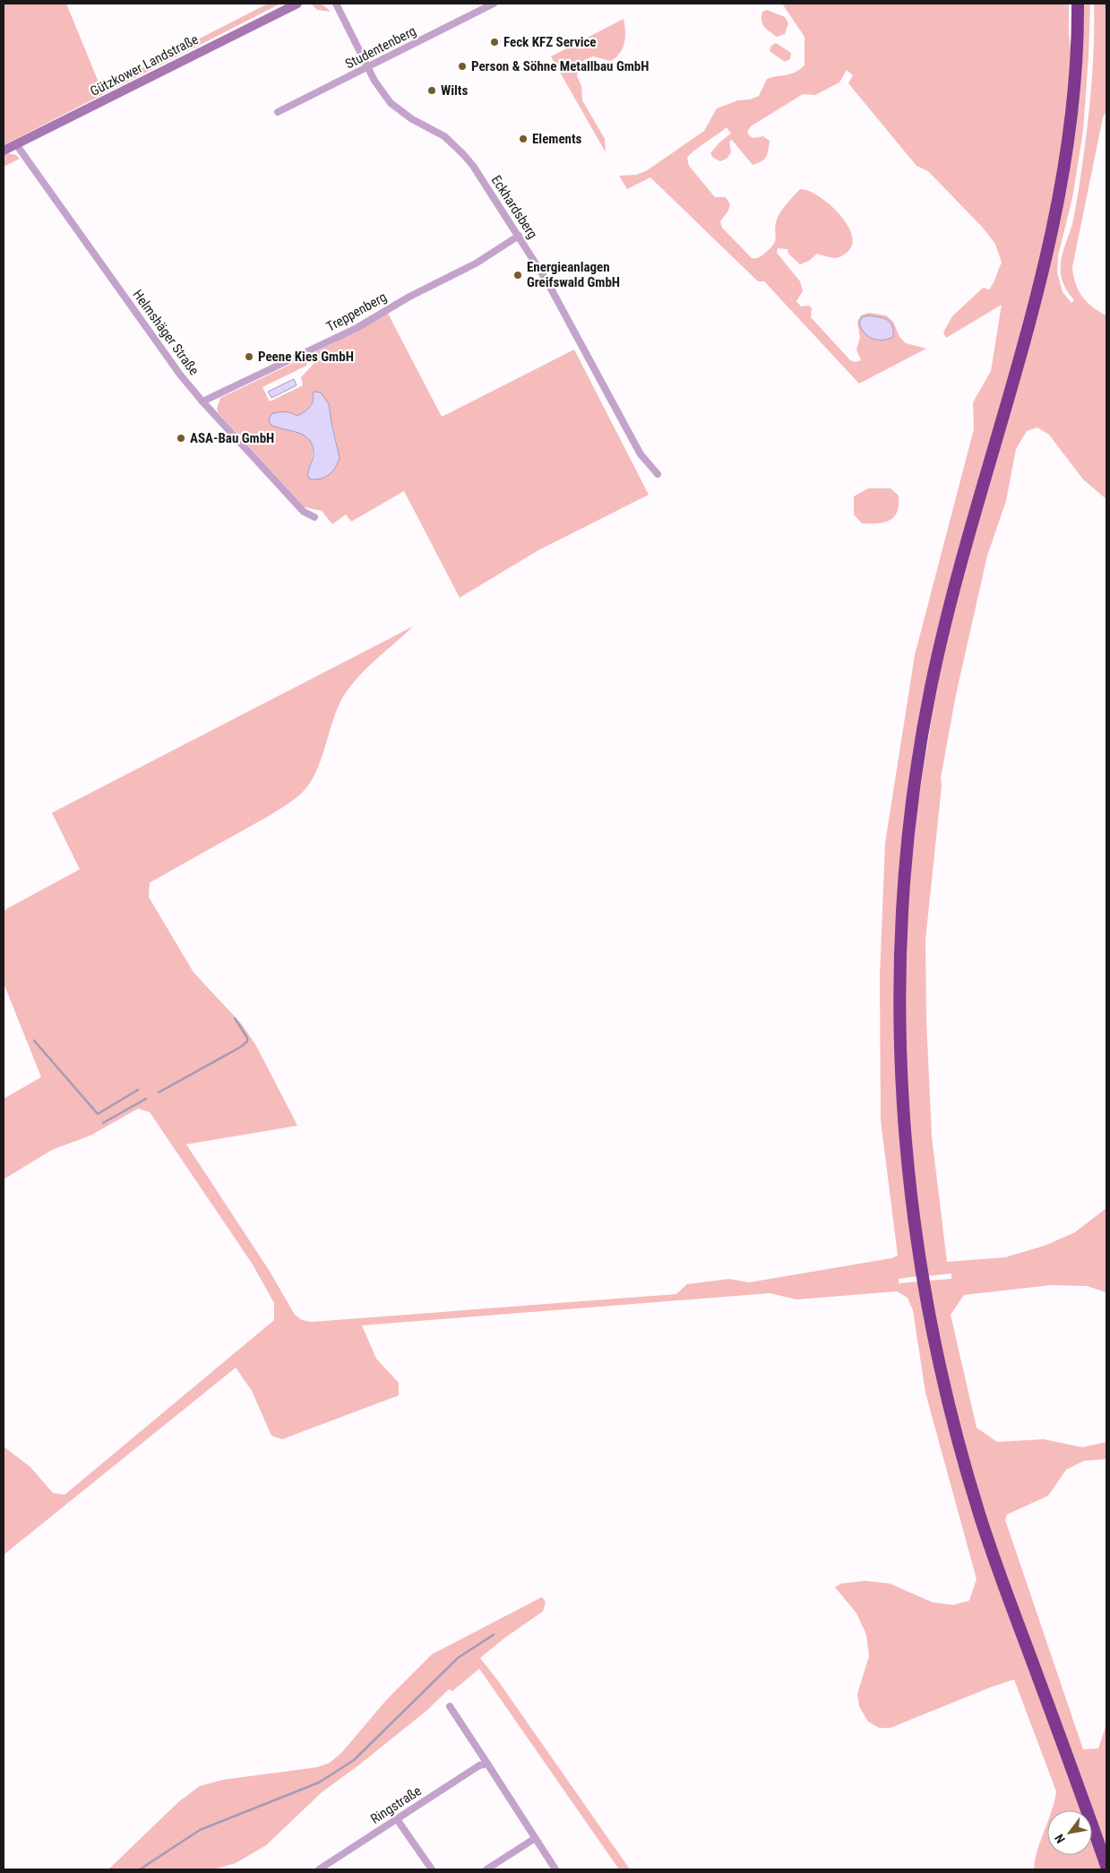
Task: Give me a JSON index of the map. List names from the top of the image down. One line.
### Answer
{"streets":{"main road":["Gützkower Landstraße"],"street":["Studentenberg","Eckhardsberg","Treppenberg","Helmshäger Straße","Ringstraße"]},"crossings":[["Studentenberg","Eckhardsberg"],["Gützkower Landstraße","Helmshäger Straße"],["Eckhardsberg","Treppenberg"],["Treppenberg","Helmshäger Straße"]],"places":["Feck KFZ Service","Person & Söhne Metallbau GmbH","Wilts","Elements","Energieanlagen Greifswald GmbH","Peene Kies GmbH","ASA-Bau GmbH"],"north":"bottom left"}
